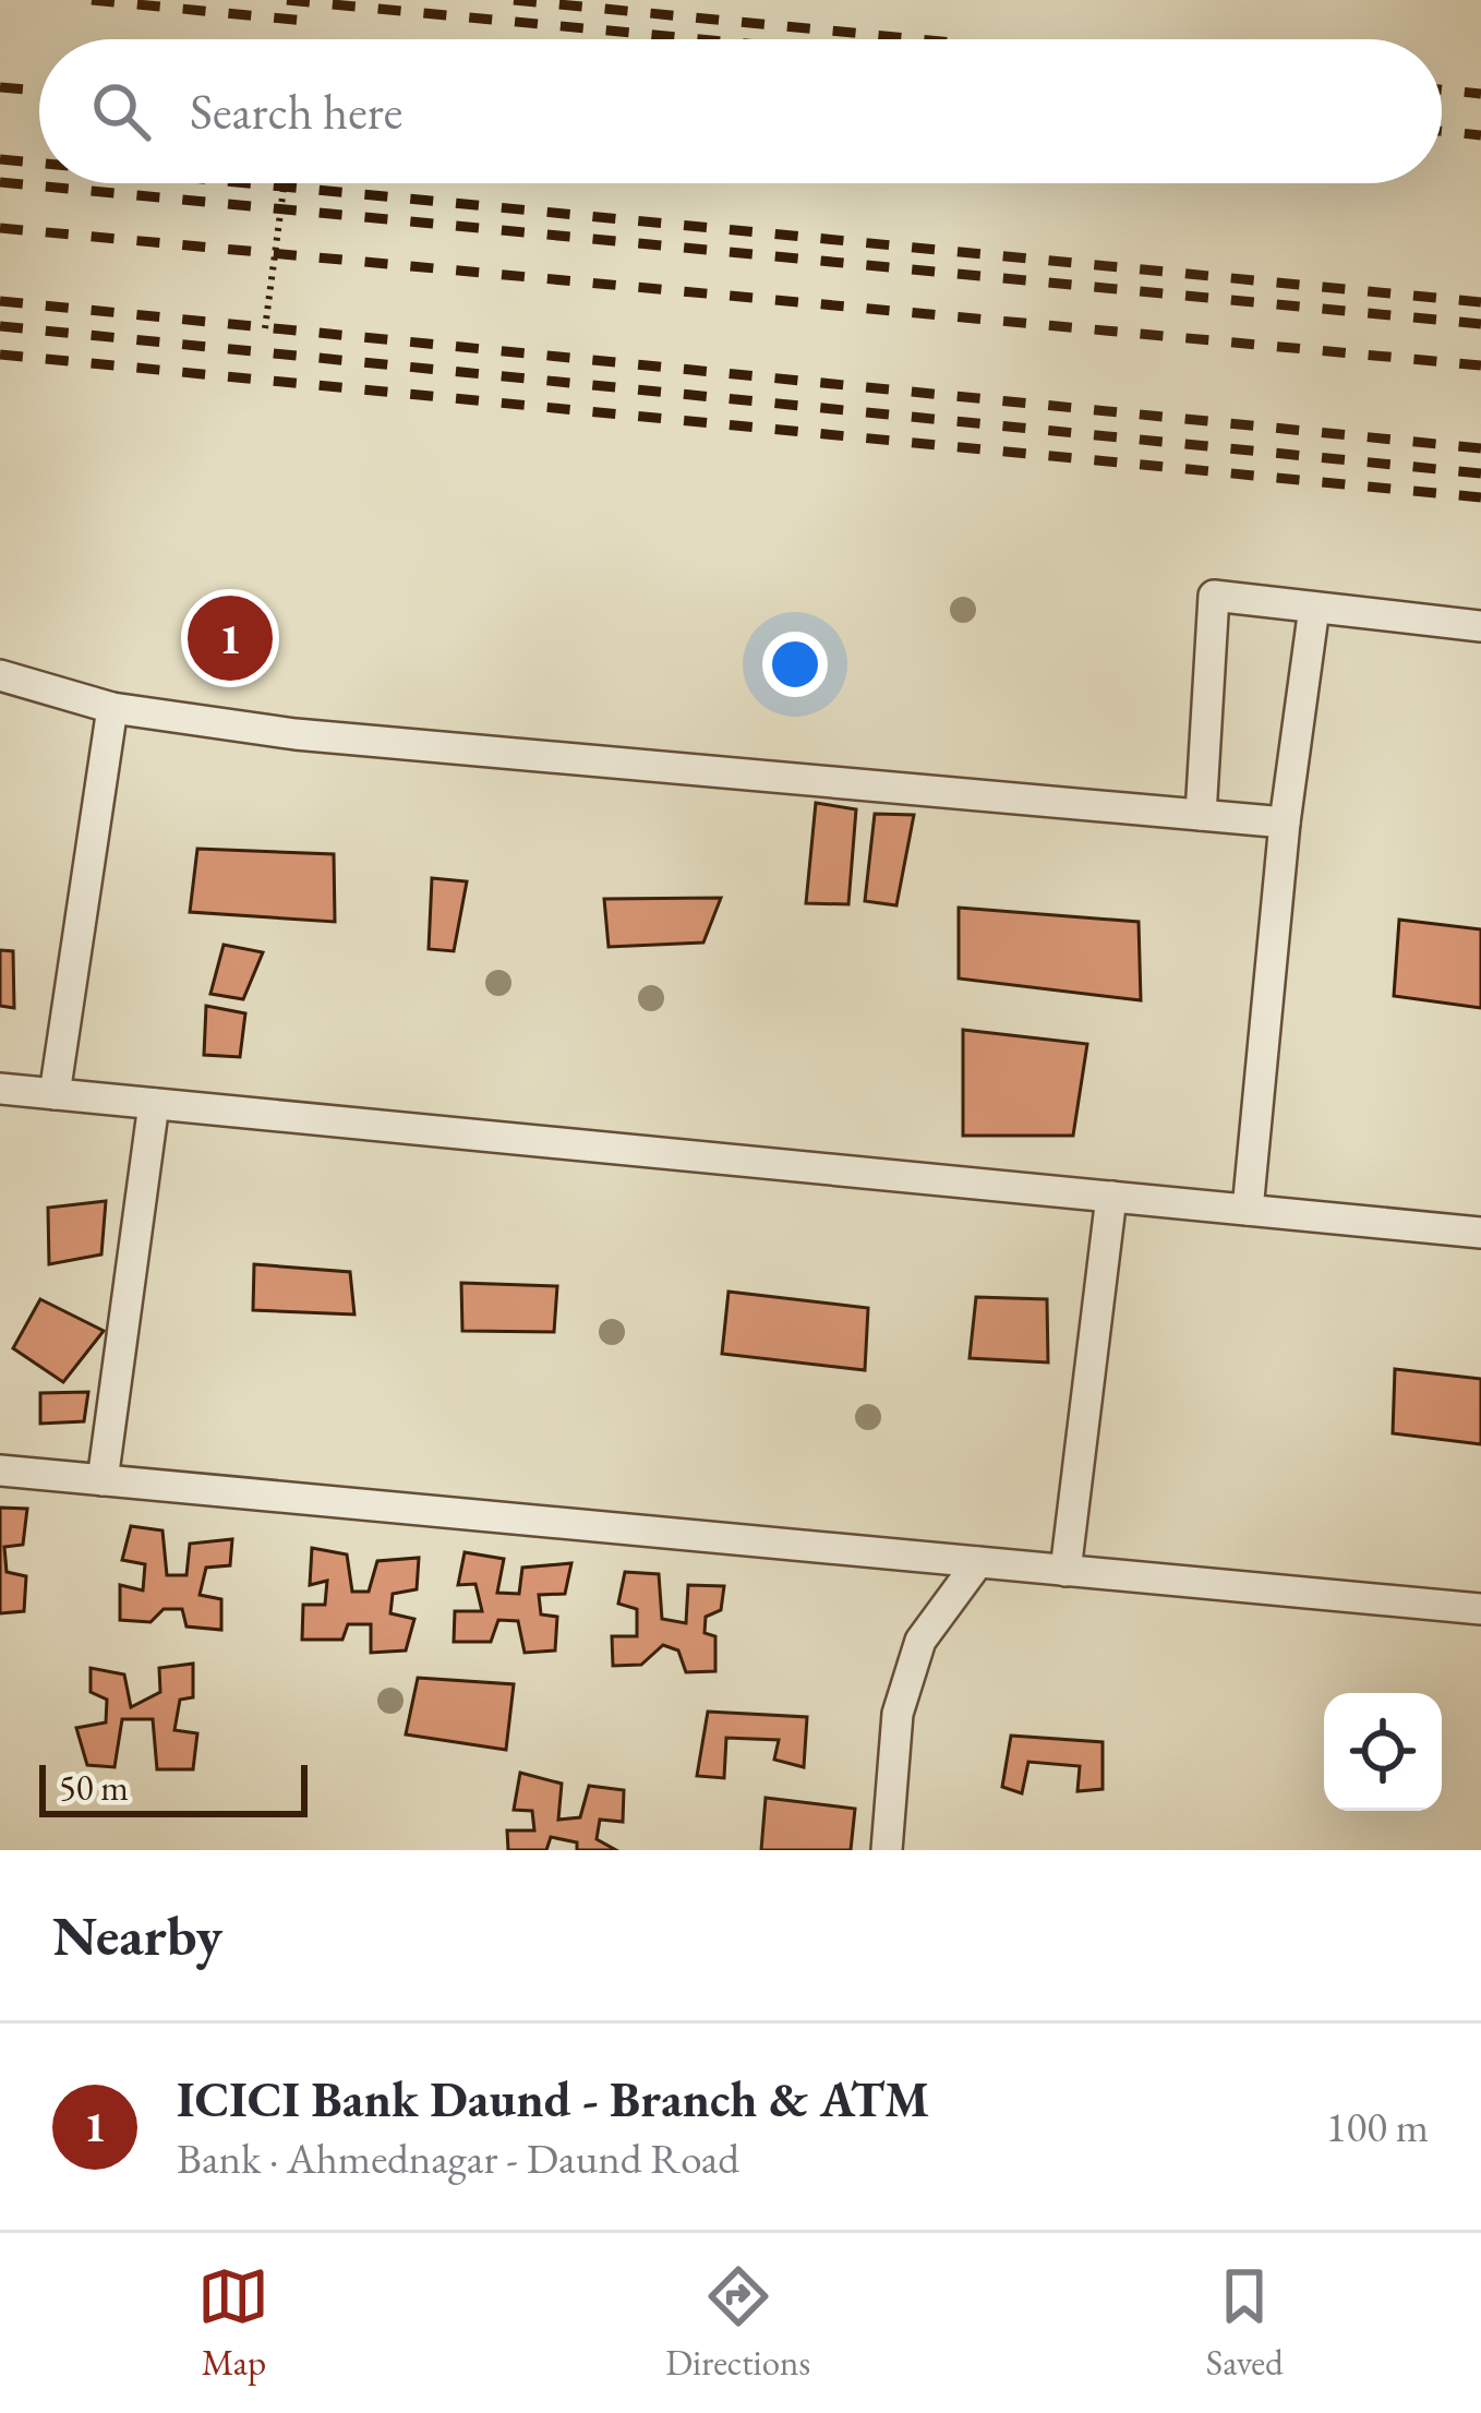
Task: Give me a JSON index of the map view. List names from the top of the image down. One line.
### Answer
{"scale_bar":"50 m","page":{"search":"Search here","pins":"1","scale":"50 m","heading":"Nearby","list":[{"mark":"1","name":"ICICI Bank Daund - Branch & ATM","note":"Bank · Ahmednagar - Daund Road","value":"100 m"}],"nav":["Map","Directions","Saved"]}}
